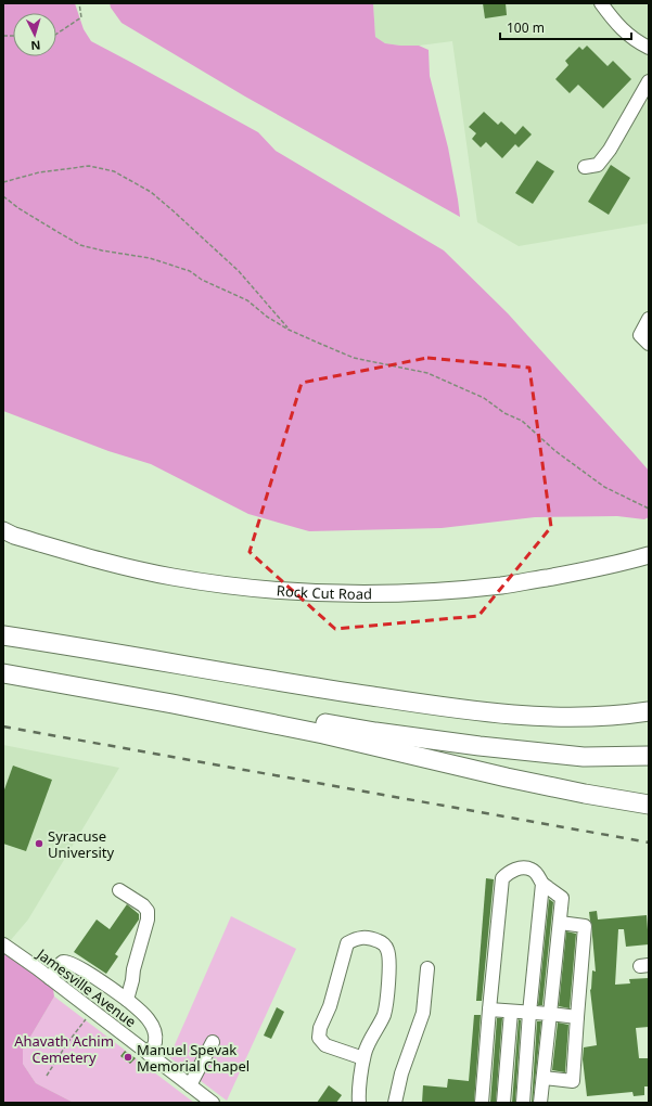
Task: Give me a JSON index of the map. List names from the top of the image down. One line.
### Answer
{"streets":{"main road":["Rock Cut Road"],"street":["Jamesville Avenue"]},"parks":["Ahavath Achim Cemetery"],"places":["Syracuse University","Manuel Spevak Memorial Chapel"],"scale_bar":"100 m","north":"bottom"}
